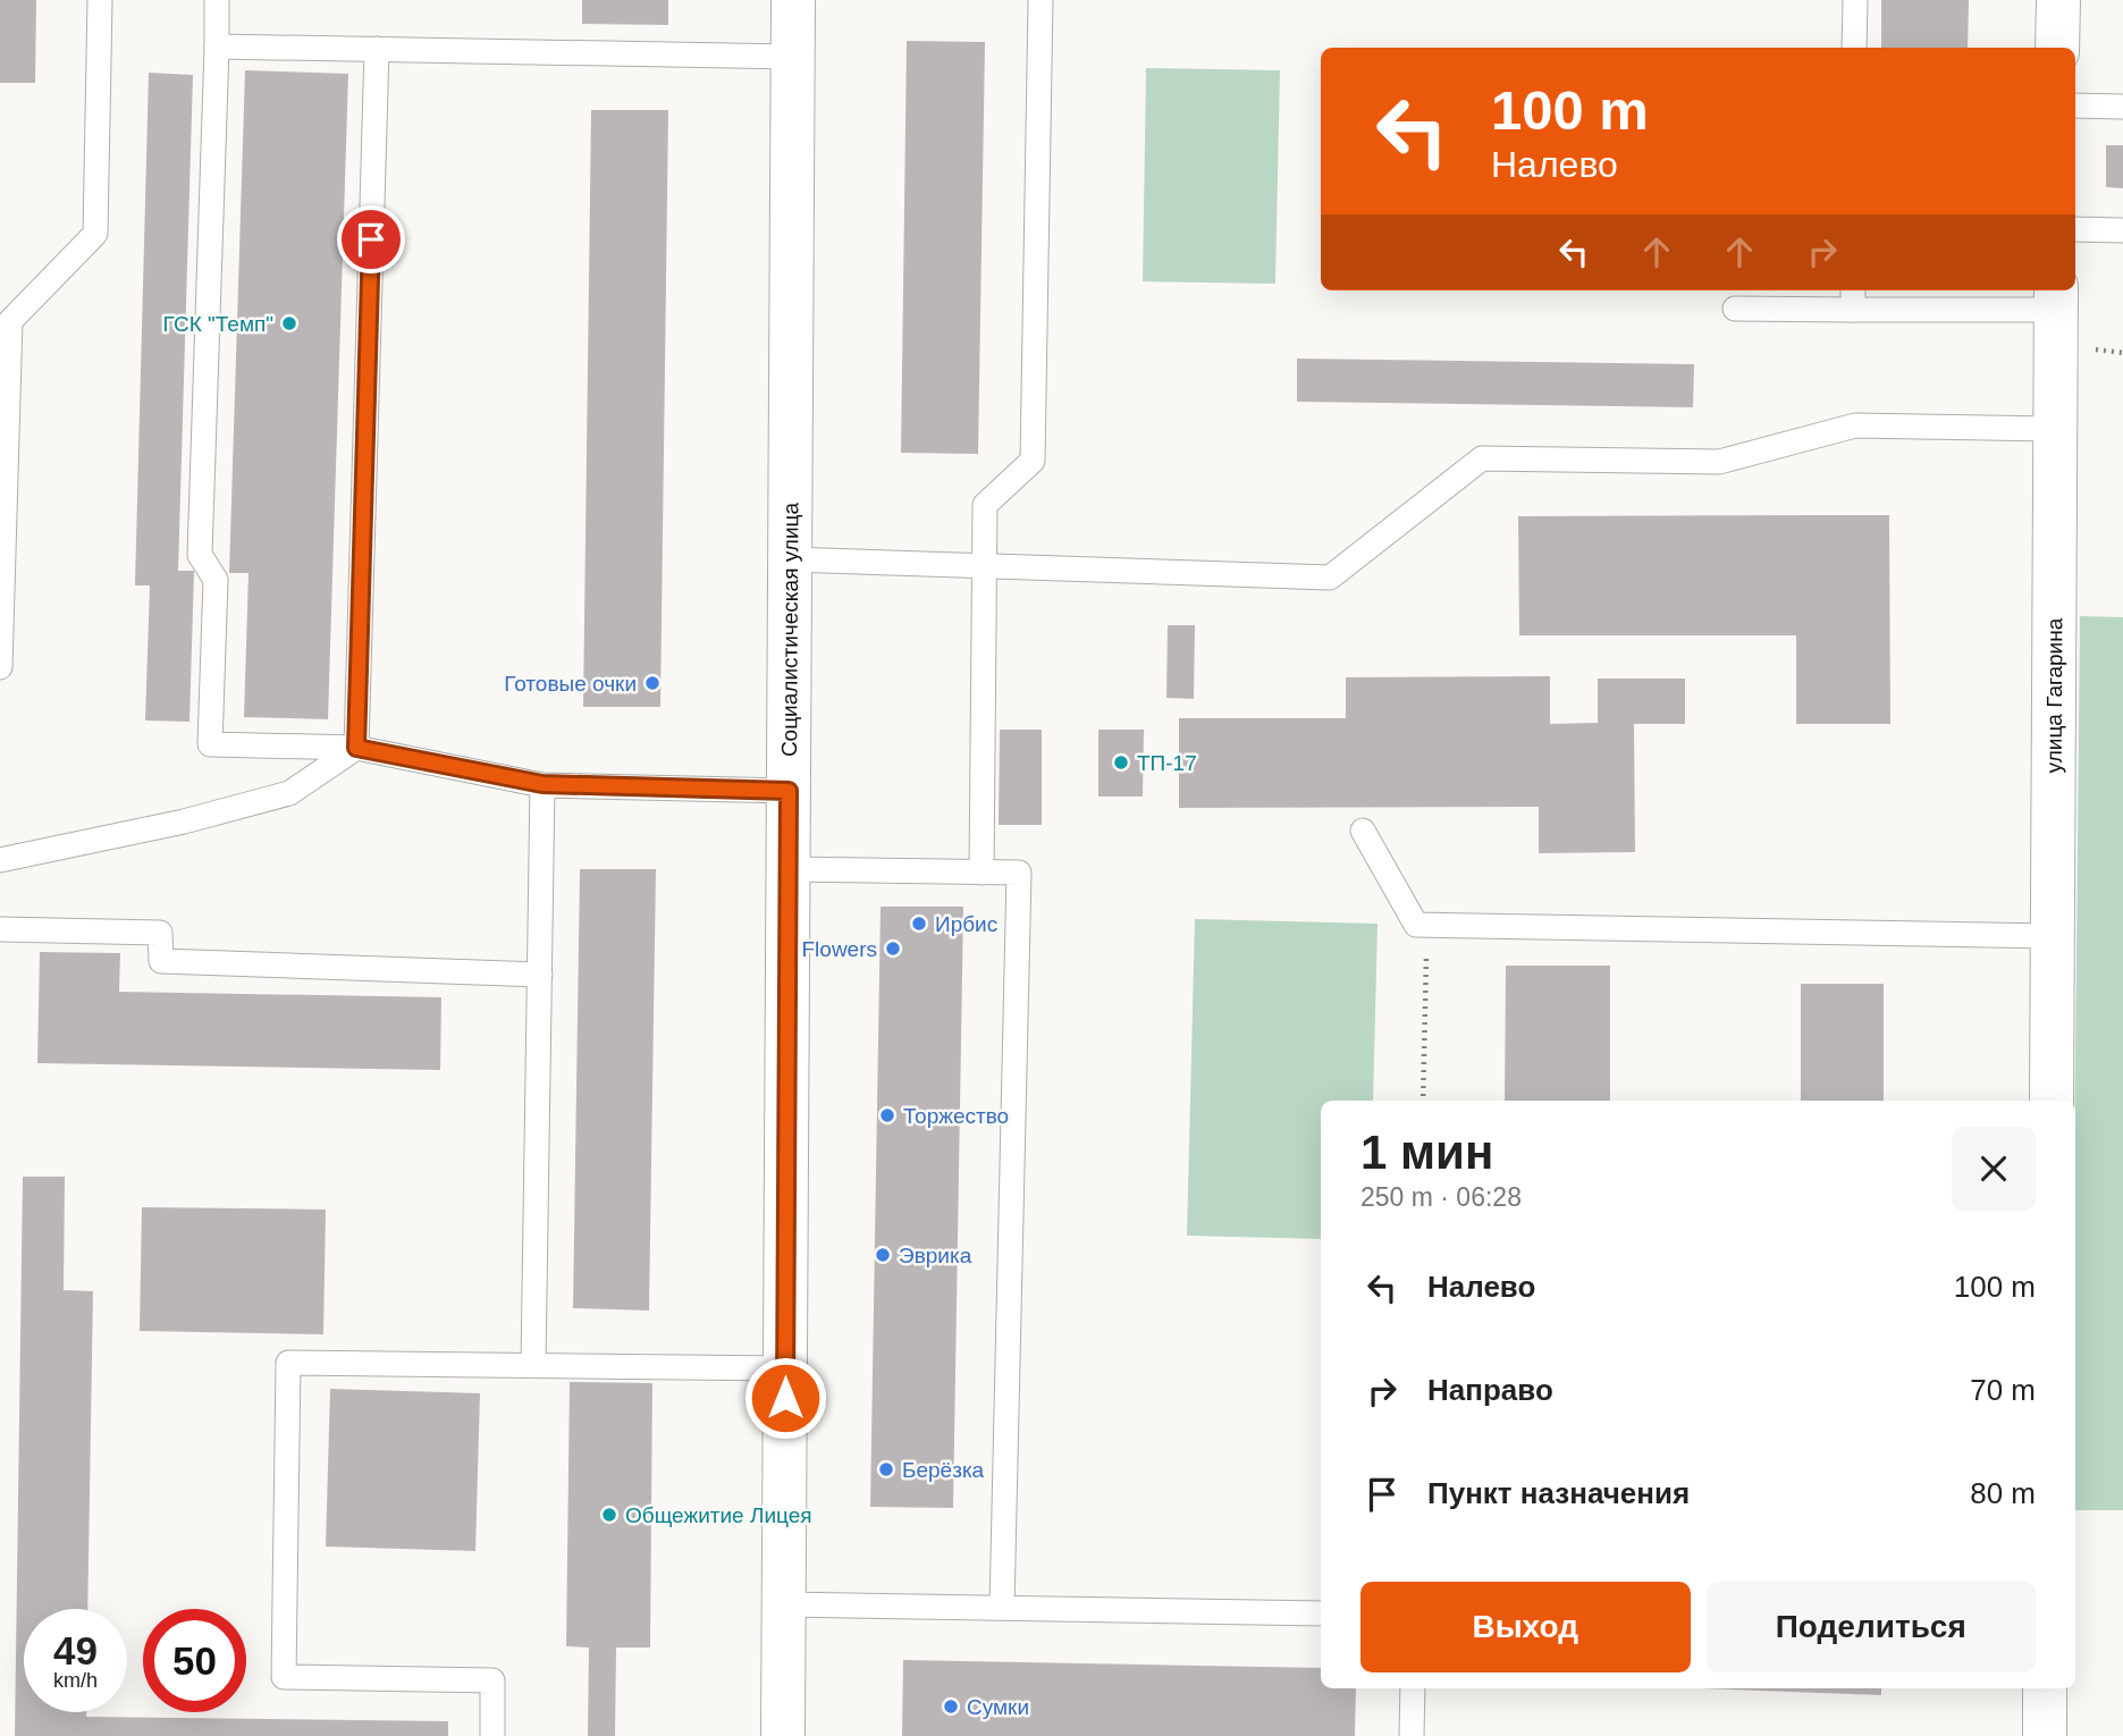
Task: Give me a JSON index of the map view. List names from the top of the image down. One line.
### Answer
{"streets":{"main road":["Социалистическая улица","улица Гагарина"]},"places":["ГСК \"Темп\"","Готовые очки","ТП-17","Ирбис","Flowers","Торжество","Эврика","Берёзка","Общежитие Лицея","Сумки"],"page":{"turn":["100 m","Налево"],"heading":["1 мин","250 m · 06:28"],"list":[{"name":"Налево","value":"100 m"},{"name":"Направо","value":"70 m"},{"name":"Пункт назначения","value":"80 m"}],"buttons":["Выход","Поделиться"],"speed":"49 km/h","limit":"50"}}
